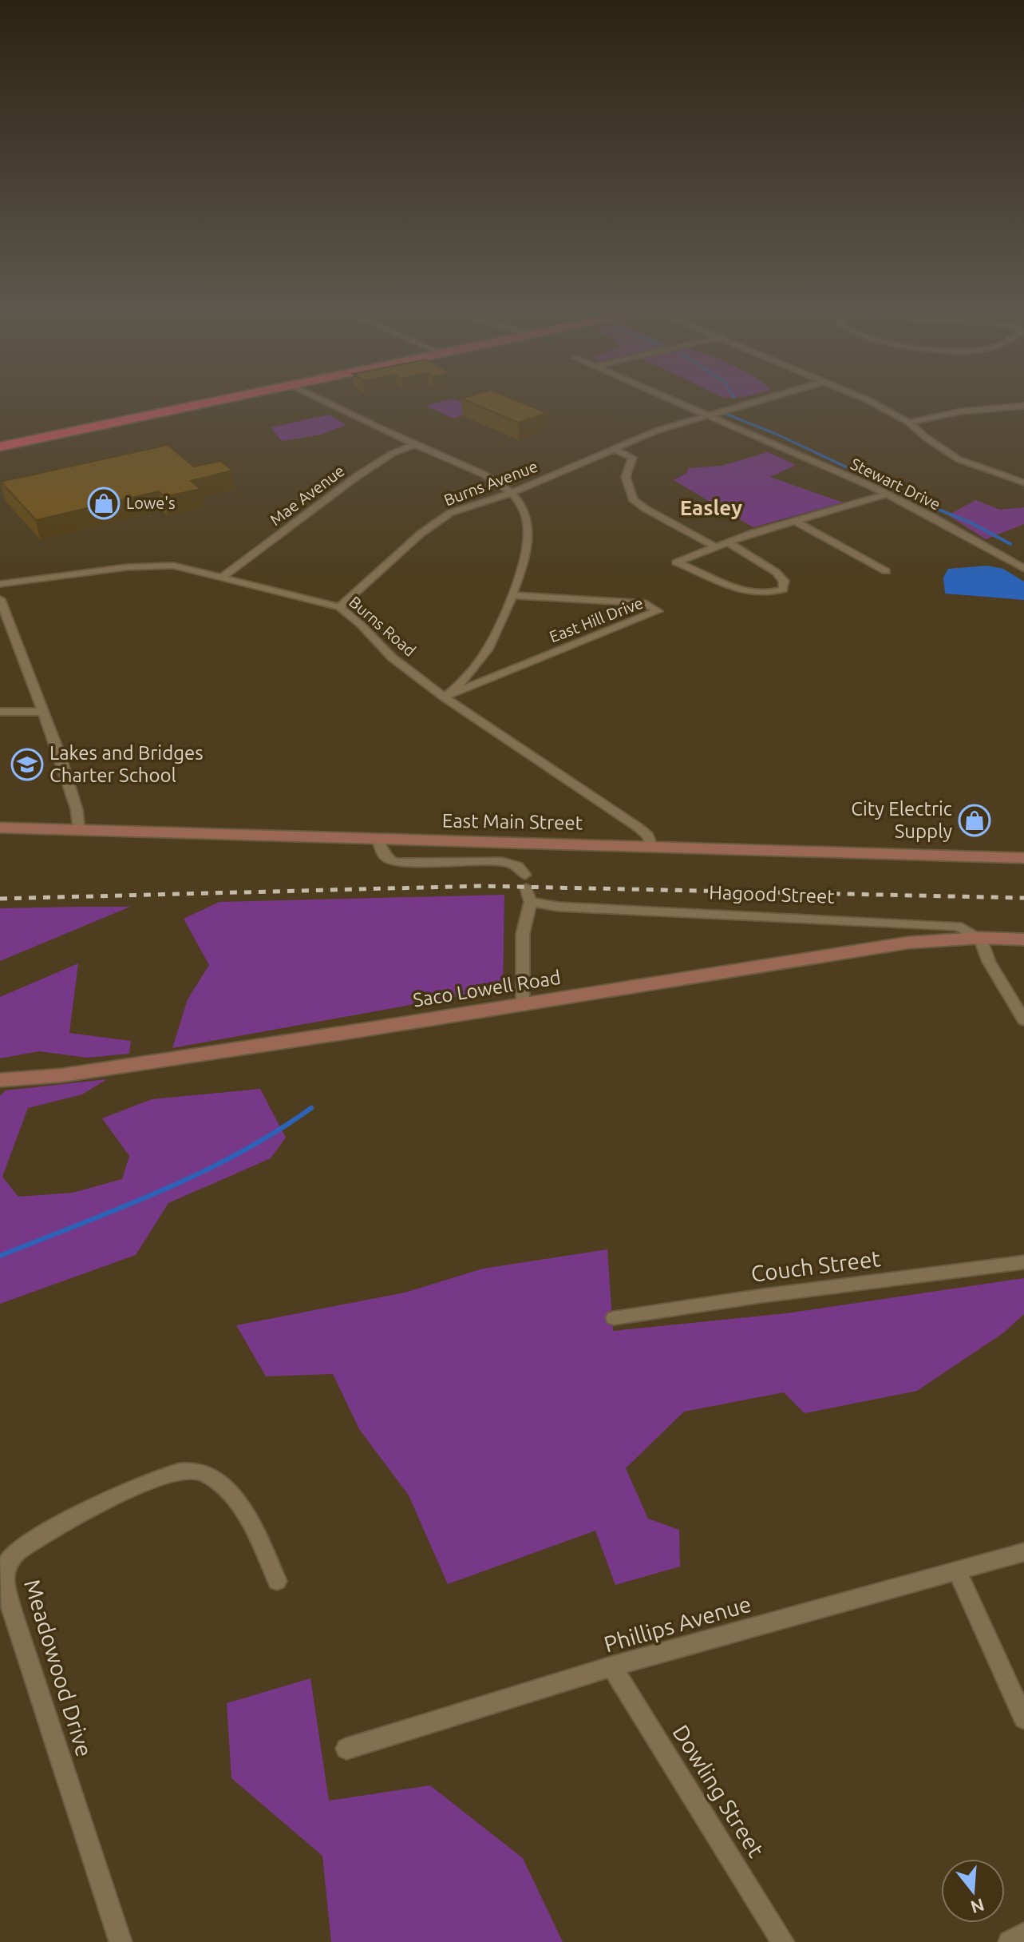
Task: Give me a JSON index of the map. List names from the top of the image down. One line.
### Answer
{"streets":{"main road":["East Main Street","Hagood Street","Saco Lowell Road"],"street":["Burns Avenue","Stewart Drive","Mae Avenue","East Hill Drive","Burns Road","Couch Street","Phillips Avenue","Meadowood Drive","Dowling Street"]},"crossings":[["Burns Avenue","Stewart Drive"],["Burns Avenue","Burns Road"],["Mae Avenue","Burns Road"],["East Hill Drive","Burns Road"],["Burns Road","East Main Street"],["Hagood Street","Saco Lowell Road"],["Phillips Avenue","Dowling Street"]],"districts":["Easley"],"places":{"shop":["Lowe's","City Electric Supply"],"school or university":["Lakes and Bridges Charter School"]},"north":"bottom"}
